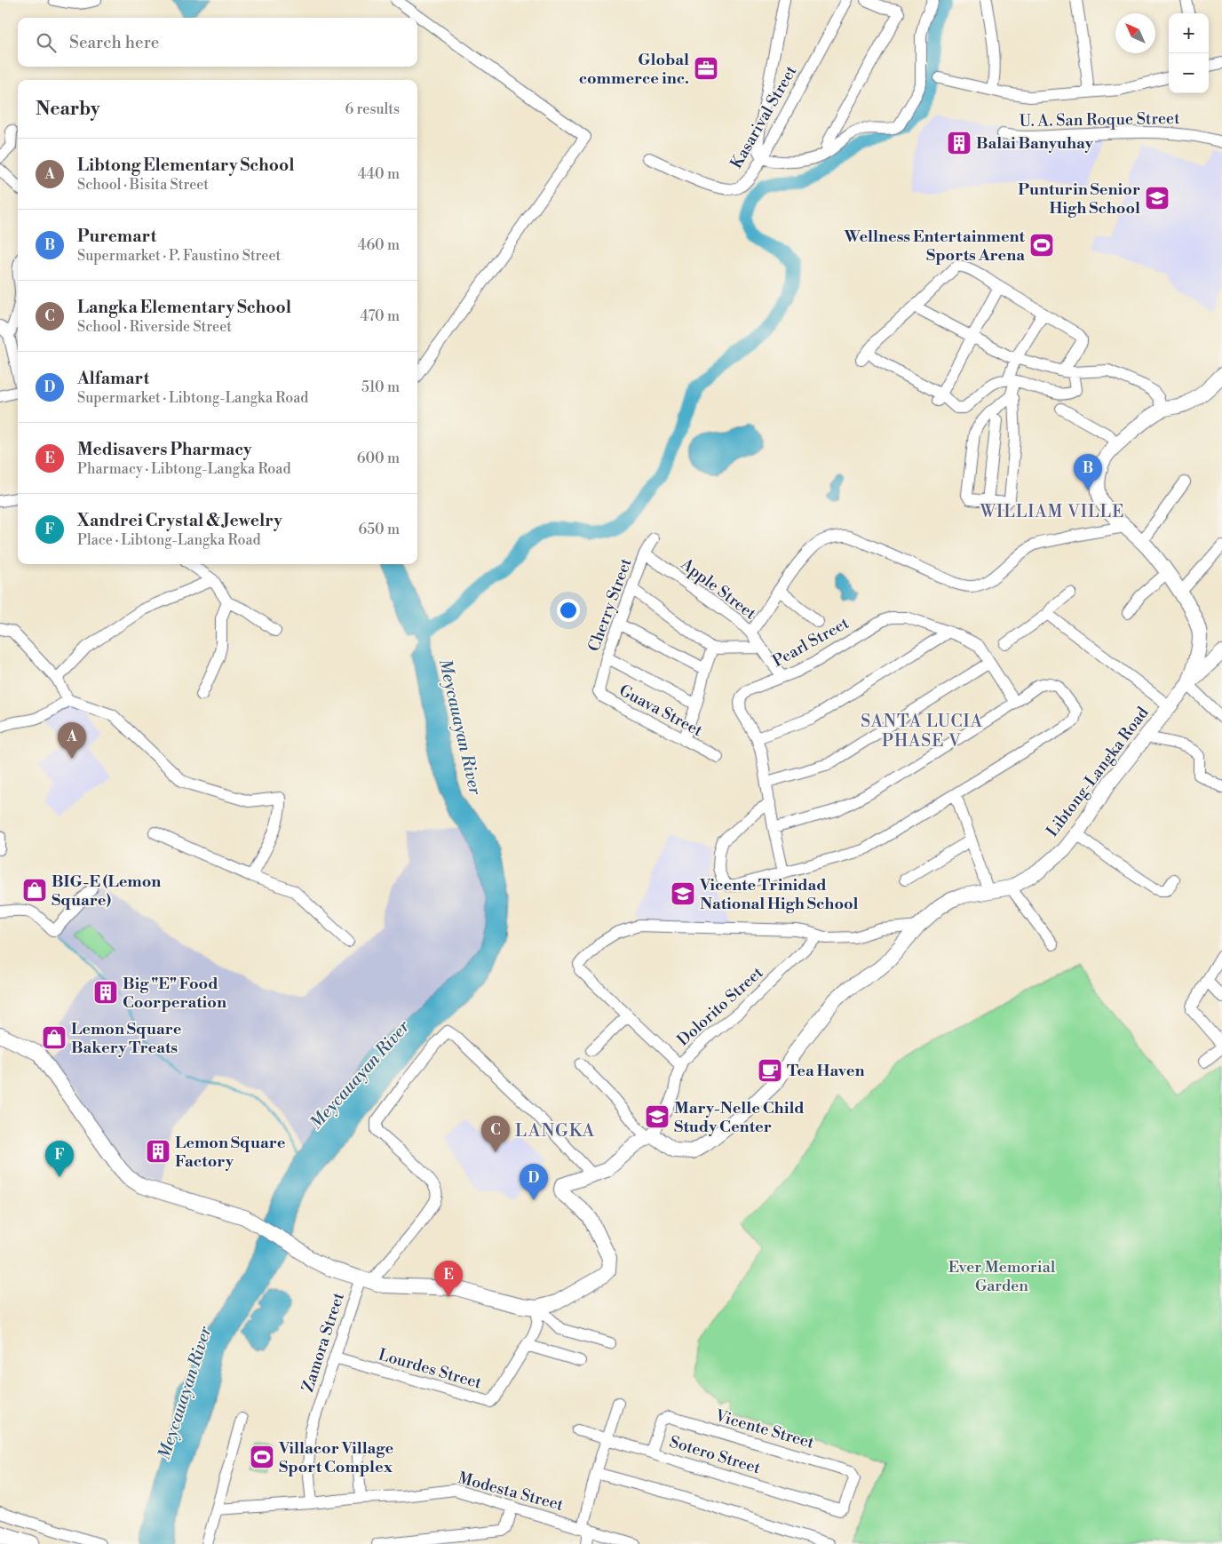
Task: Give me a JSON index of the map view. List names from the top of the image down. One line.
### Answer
{"streets":{"main road":["Libtong-Langka Road"],"street":["Kasarival Street","U. A. San Roque Street","Apple Street","Cherry Street","Pearl Street","Guava Street","Dolorito Street","Zamora Street","Lourdes Street","Vicente Street","Sotero Street","Modesta Street"]},"crossings":[["Apple Street","Cherry Street"],["Apple Street","Pearl Street"],["Cherry Street","Guava Street"],["Libtong-Langka Road","Dolorito Street"],["Zamora Street","Lourdes Street"],["Zamora Street","Modesta Street"],["Vicente Street","Sotero Street"]],"districts":["WILLIAM VILLE","SANTA LUCIA PHASE V","LANGKA"],"water":["Meycauayan River"],"parks":["Ever Memorial Garden"],"places":{"office":["Global commerce inc."],"building":["Balai Banyuhay","Big \"E\" Food Coorperation","Lemon Square Factory"],"school or university":["Punturin Senior High School","Vicente Trinidad National High School","Mary-Nelle Child Study Center"],"sports":["Wellness Entertainment Sports Arena","Villacor Village Sport Complex"],"shop":["BIG-E (Lemon Square)","Lemon Square Bakery Treats"],"cafe":["Tea Haven"]},"north":"top left","page":{"map_buttons":["+","−"],"search":"Search here","heading":["Nearby","6 results"],"list":[{"mark":"A","name":"Libtong Elementary School","note":"School · Bisita Street","value":"440 m"},{"mark":"B","name":"Puremart","note":"Supermarket · P. Faustino Street","value":"460 m"},{"mark":"C","name":"Langka Elementary School","note":"School · Riverside Street","value":"470 m"},{"mark":"D","name":"Alfamart","note":"Supermarket · Libtong-Langka Road","value":"510 m"},{"mark":"E","name":"Medisavers Pharmacy","note":"Pharmacy · Libtong-Langka Road","value":"600 m"},{"mark":"F","name":"Xandrei Crystal & Jewelry","note":"Place · Libtong-Langka Road","value":"650 m"}],"pins":["B","A","C","F","D","E"]}}
